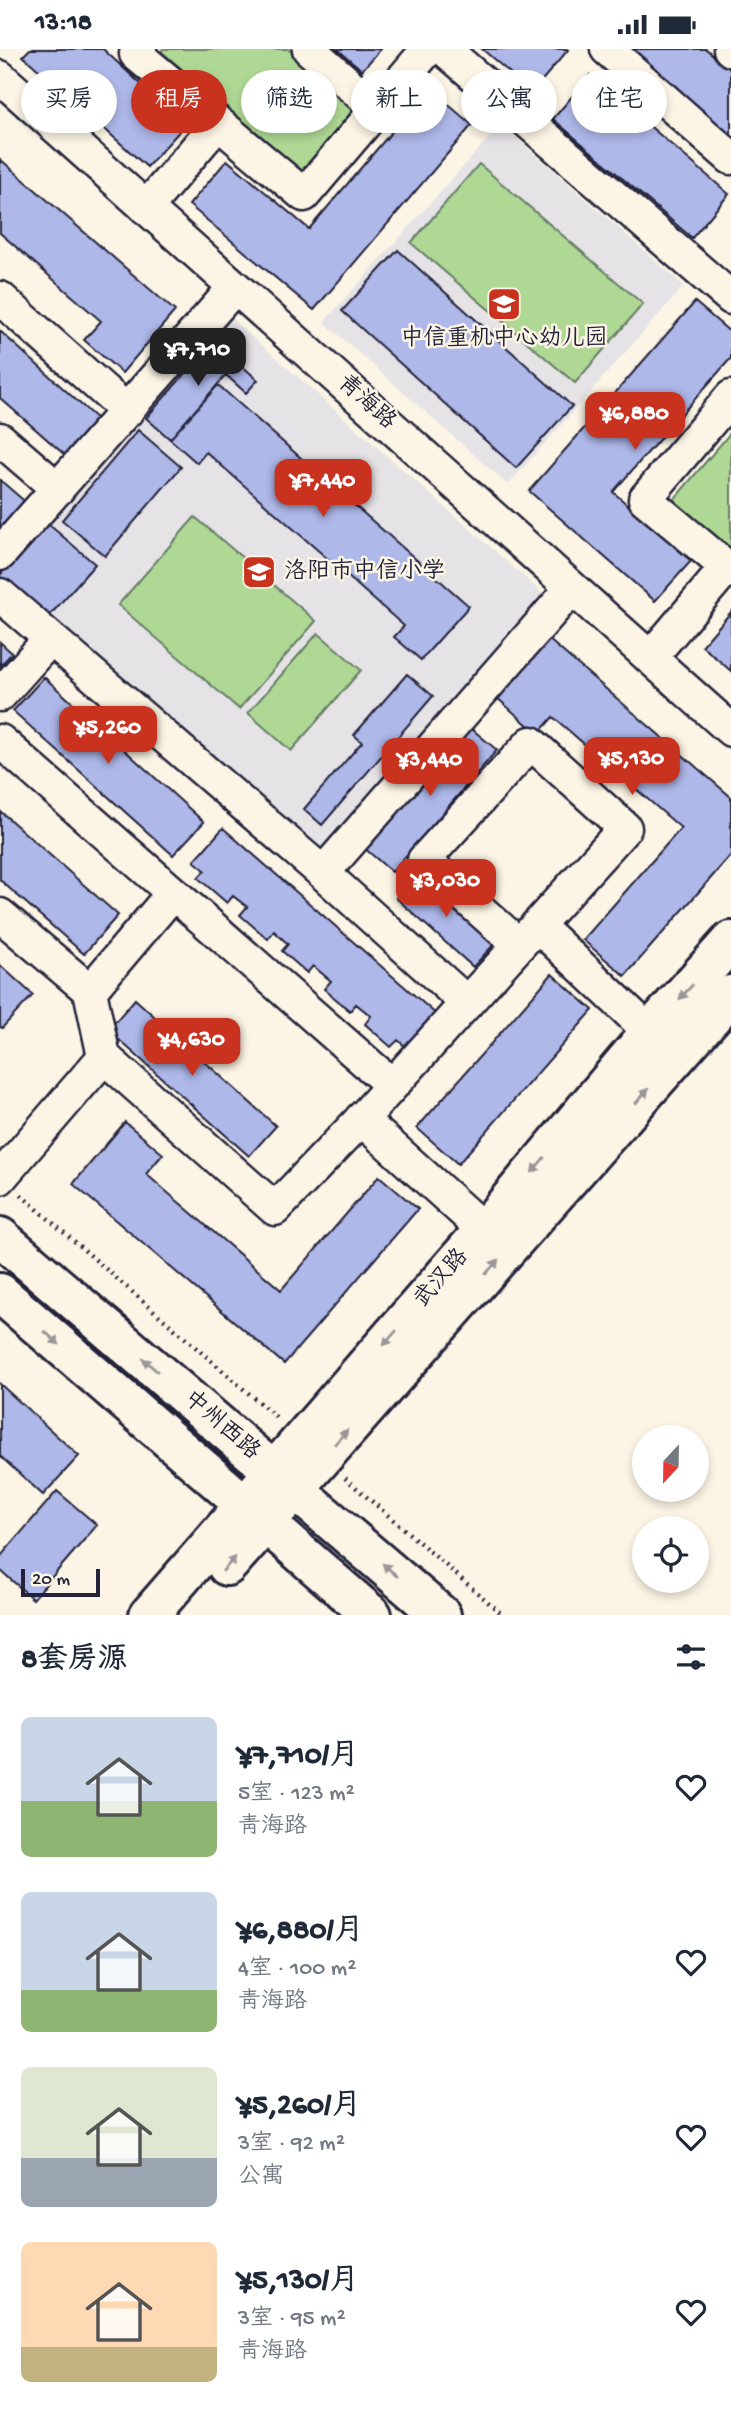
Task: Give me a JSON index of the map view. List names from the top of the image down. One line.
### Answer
{"streets":{"main road":["武汉路","中州西路"],"street":["青海路"]},"crossings":[["武汉路","中州西路"]],"places":{"school or university":["中信重机中心幼儿园","洛阳市中信小学"]},"scale_bar":"20 m","north":"bottom","page":{"status":"13:18","chip":["买房","租房","筛选","新上","公寓","住宅"],"price":["¥7,710","¥6,880","¥7,440","¥5,260","¥5,130","¥3,440","¥3,030","¥4,630"],"scale":"20 m","heading":"8套房源","list":[{"name":"¥7,710/月","note":"5室 · 123 m² · 青海路"},{"name":"¥6,880/月","note":"4室 · 100 m² · 青海路"},{"name":"¥5,260/月","note":"3室 · 92 m² · 公寓"},{"name":"¥5,130/月","note":"3室 · 95 m² · 青海路"}]}}
